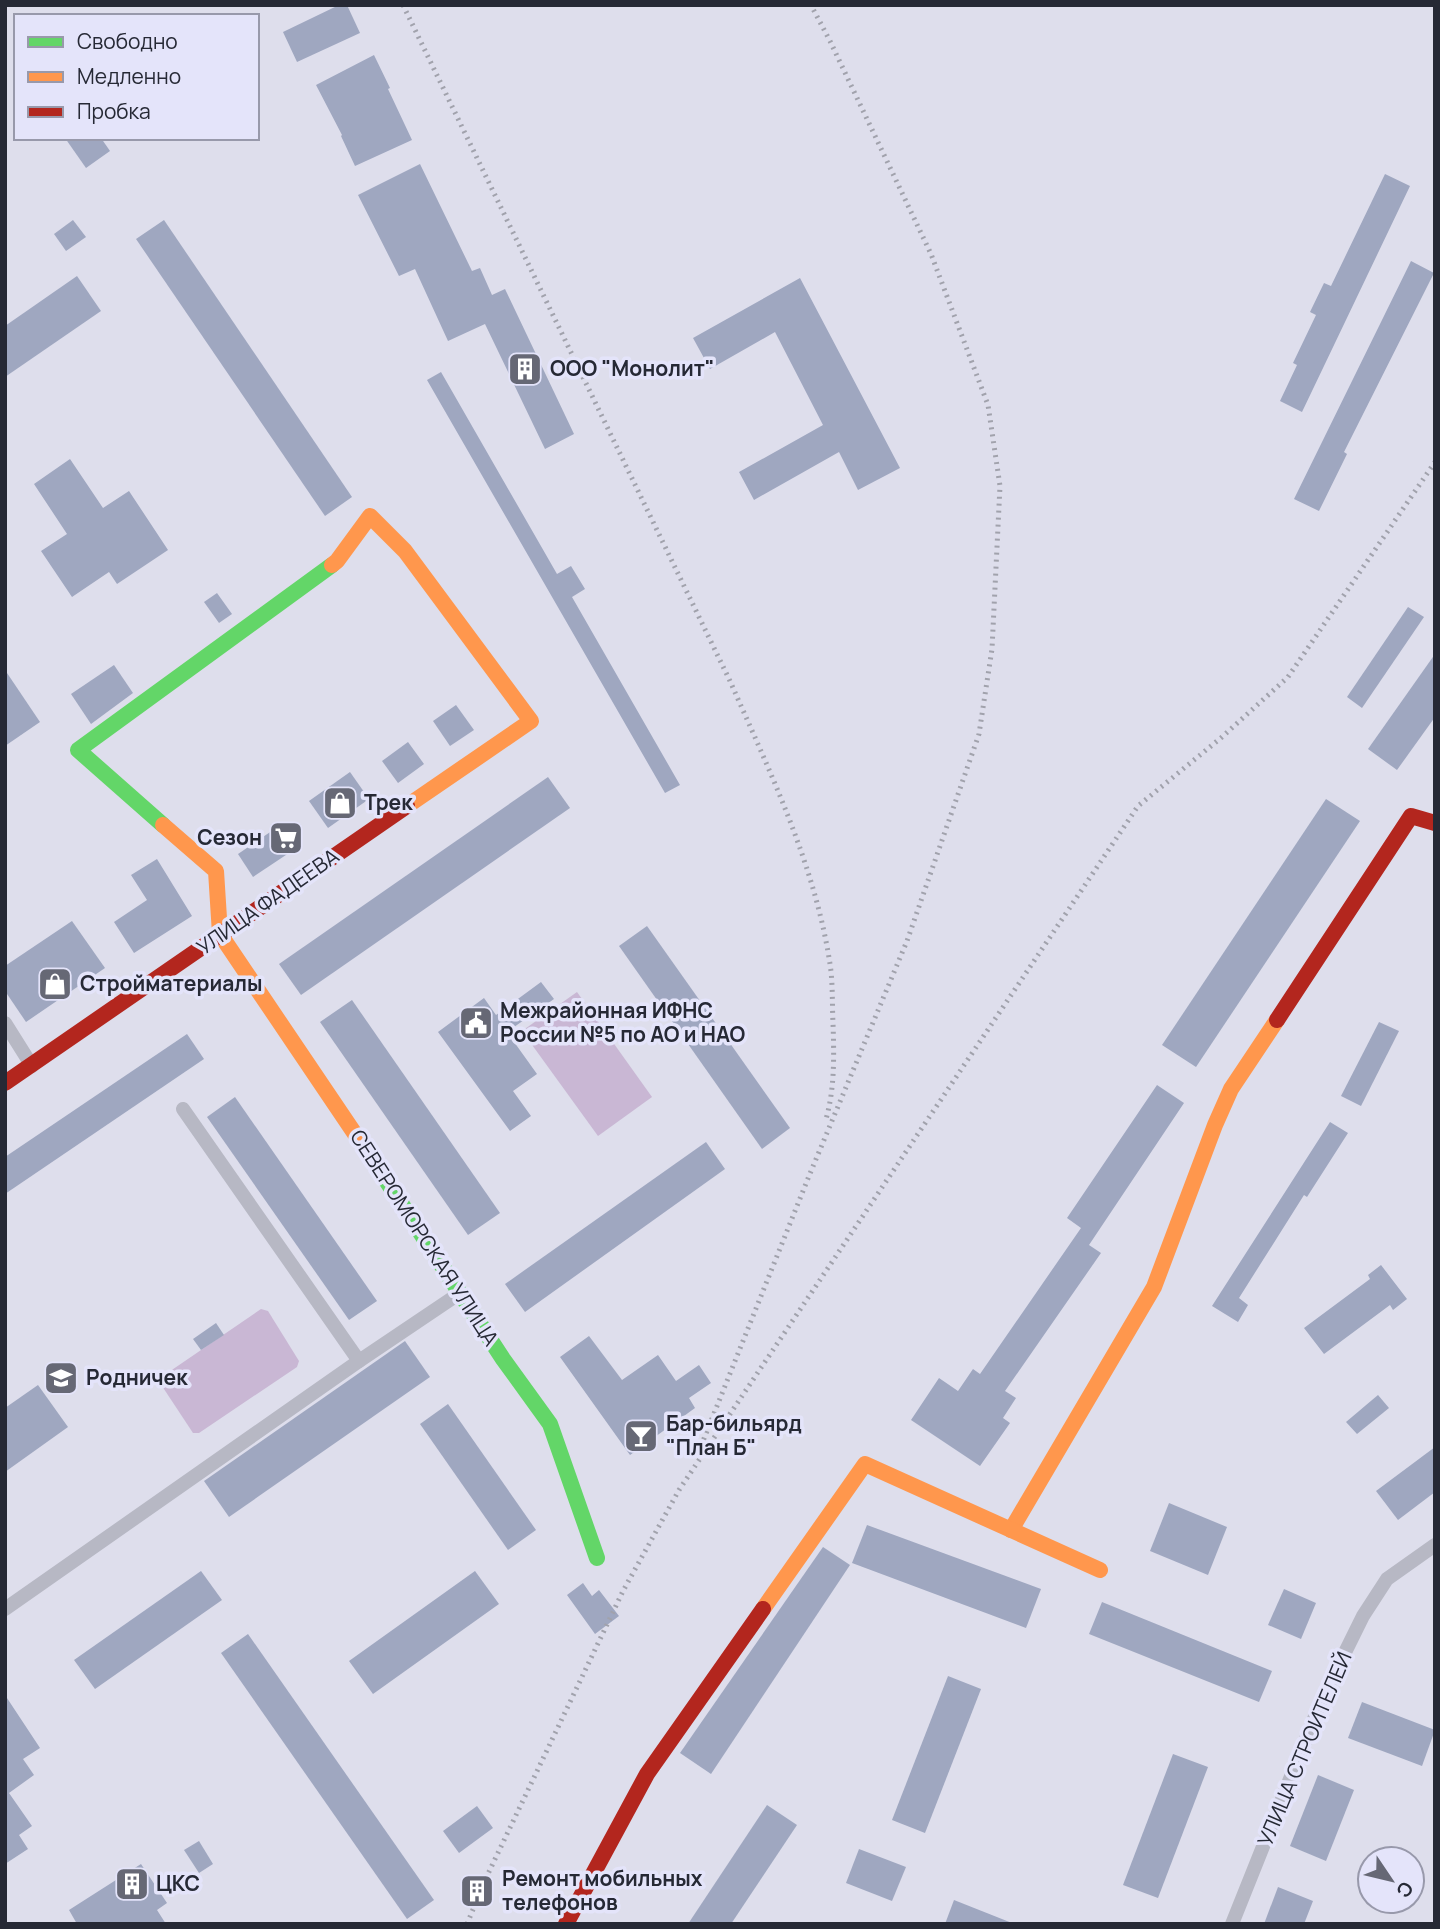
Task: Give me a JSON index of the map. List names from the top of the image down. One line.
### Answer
{"streets":{"street":["УЛИЦА ФАДЕЕВА","СЕВЕРОМОРСКАЯ УЛИЦА","УЛИЦА СТРОИТЕЛЕЙ"]},"crossings":[["УЛИЦА ФАДЕЕВА","СЕВЕРОМОРСКАЯ УЛИЦА"]],"places":{"building":["ООО \"Монолит\"","ЦКС","Ремонт мобильных телефонов"],"shop":["Трек","Стройматериалы"],"supermarket":["Сезон"],"public building":["Межрайонная ИФНС России №5 по АО и НАО"],"school or university":["Родничек"],"bar":["Бар-бильярд \"План Б\""]},"legend":["Свободно","Медленно","Пробка"],"north":"bottom right"}
